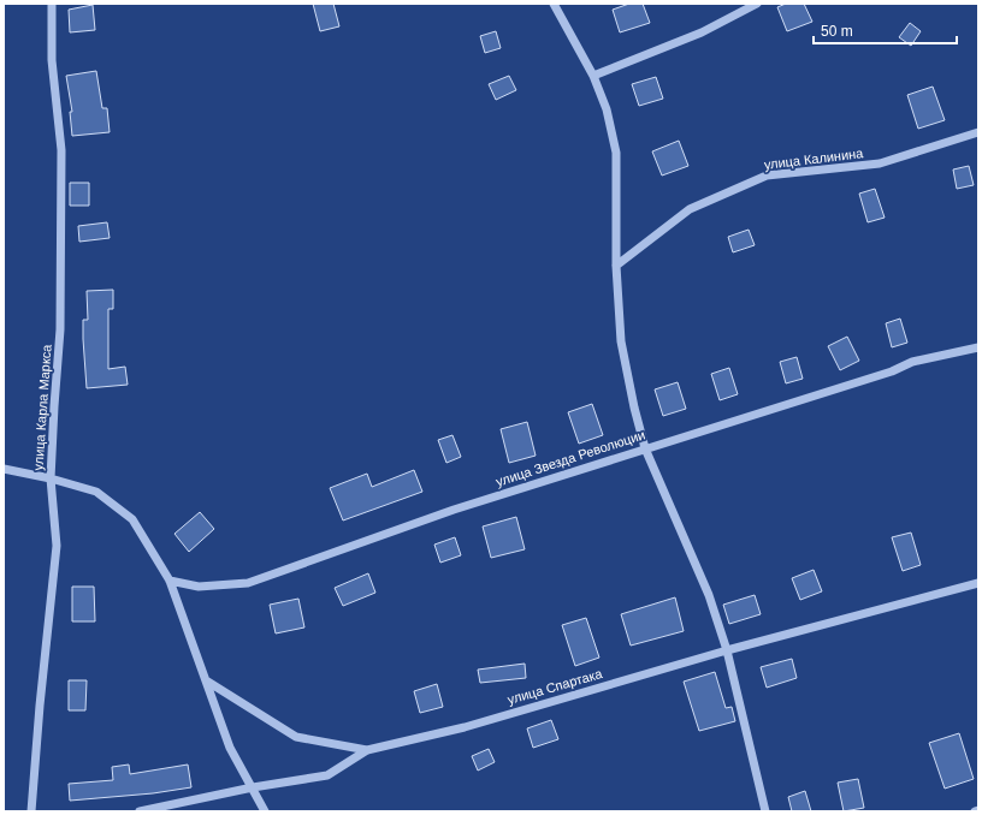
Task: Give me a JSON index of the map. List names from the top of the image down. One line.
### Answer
{"streets":{"street":["улица Калинина","улица Карла Маркса","улица Звезда Революции","улица Спартака"]},"scale_bar":"50 m"}
